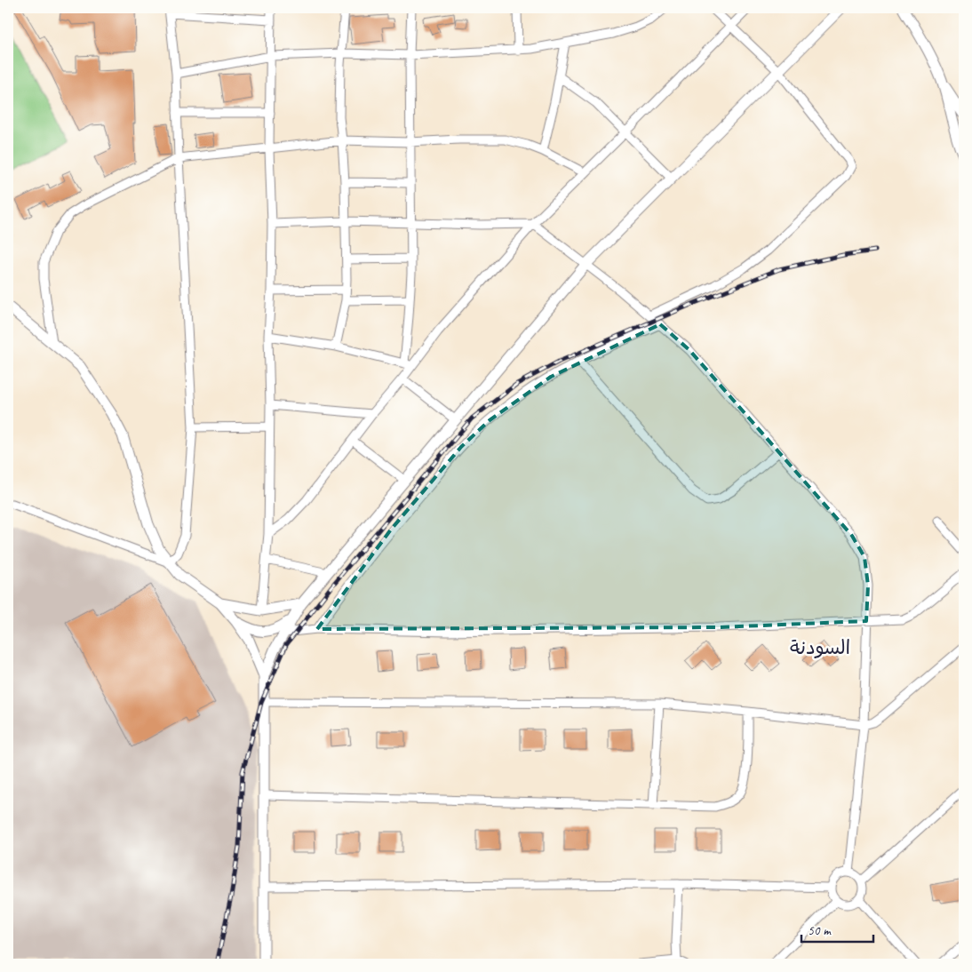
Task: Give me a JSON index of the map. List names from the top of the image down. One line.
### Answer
{"districts":["السودنة"],"scale_bar":"50 m"}
